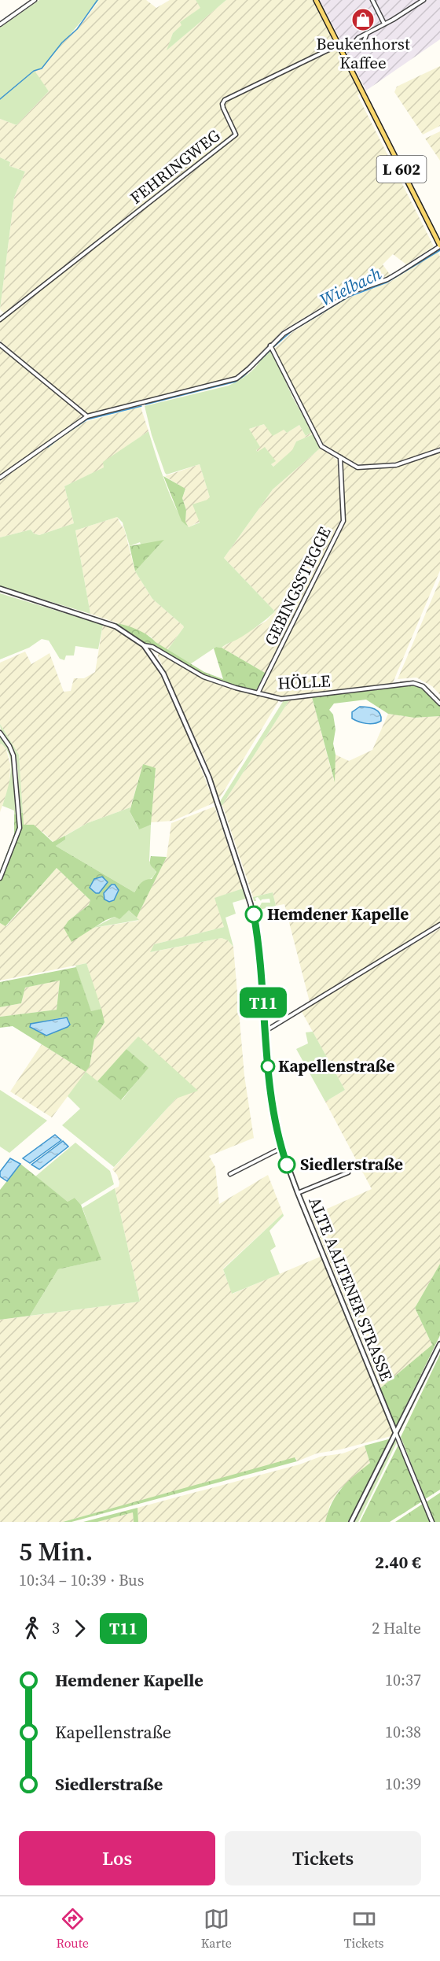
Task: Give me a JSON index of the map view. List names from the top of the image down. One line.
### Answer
{"streets":{"main road":["L 602"],"street":["FEHRINGWEG","GEBINGSSTEGGE","HÖLLE","ALTE AALTENER STRASSE"]},"crossings":[["FEHRINGWEG","L 602"],["GEBINGSSTEGGE","HÖLLE"],["HÖLLE","ALTE AALTENER STRASSE"]],"water":["Wielbach"],"places":{"shop":["Beukenhorst Kaffee"],"other":["Hemdener Kapelle","Kapellenstraße","Siedlerstraße"]},"lines":["bus line T11"],"page":{"on_map":"T11","heading":["5 Min.","10:34 – 10:39 · Bus","2.40 €"],"legs":["3","T11","2 Halte"],"list":[{"name":"Hemdener Kapelle","value":"10:37"},{"name":"Kapellenstraße","value":"10:38"},{"name":"Siedlerstraße","value":"10:39"}],"buttons":["Los","Tickets"],"tabs":["Route","Karte","Tickets"]}}
